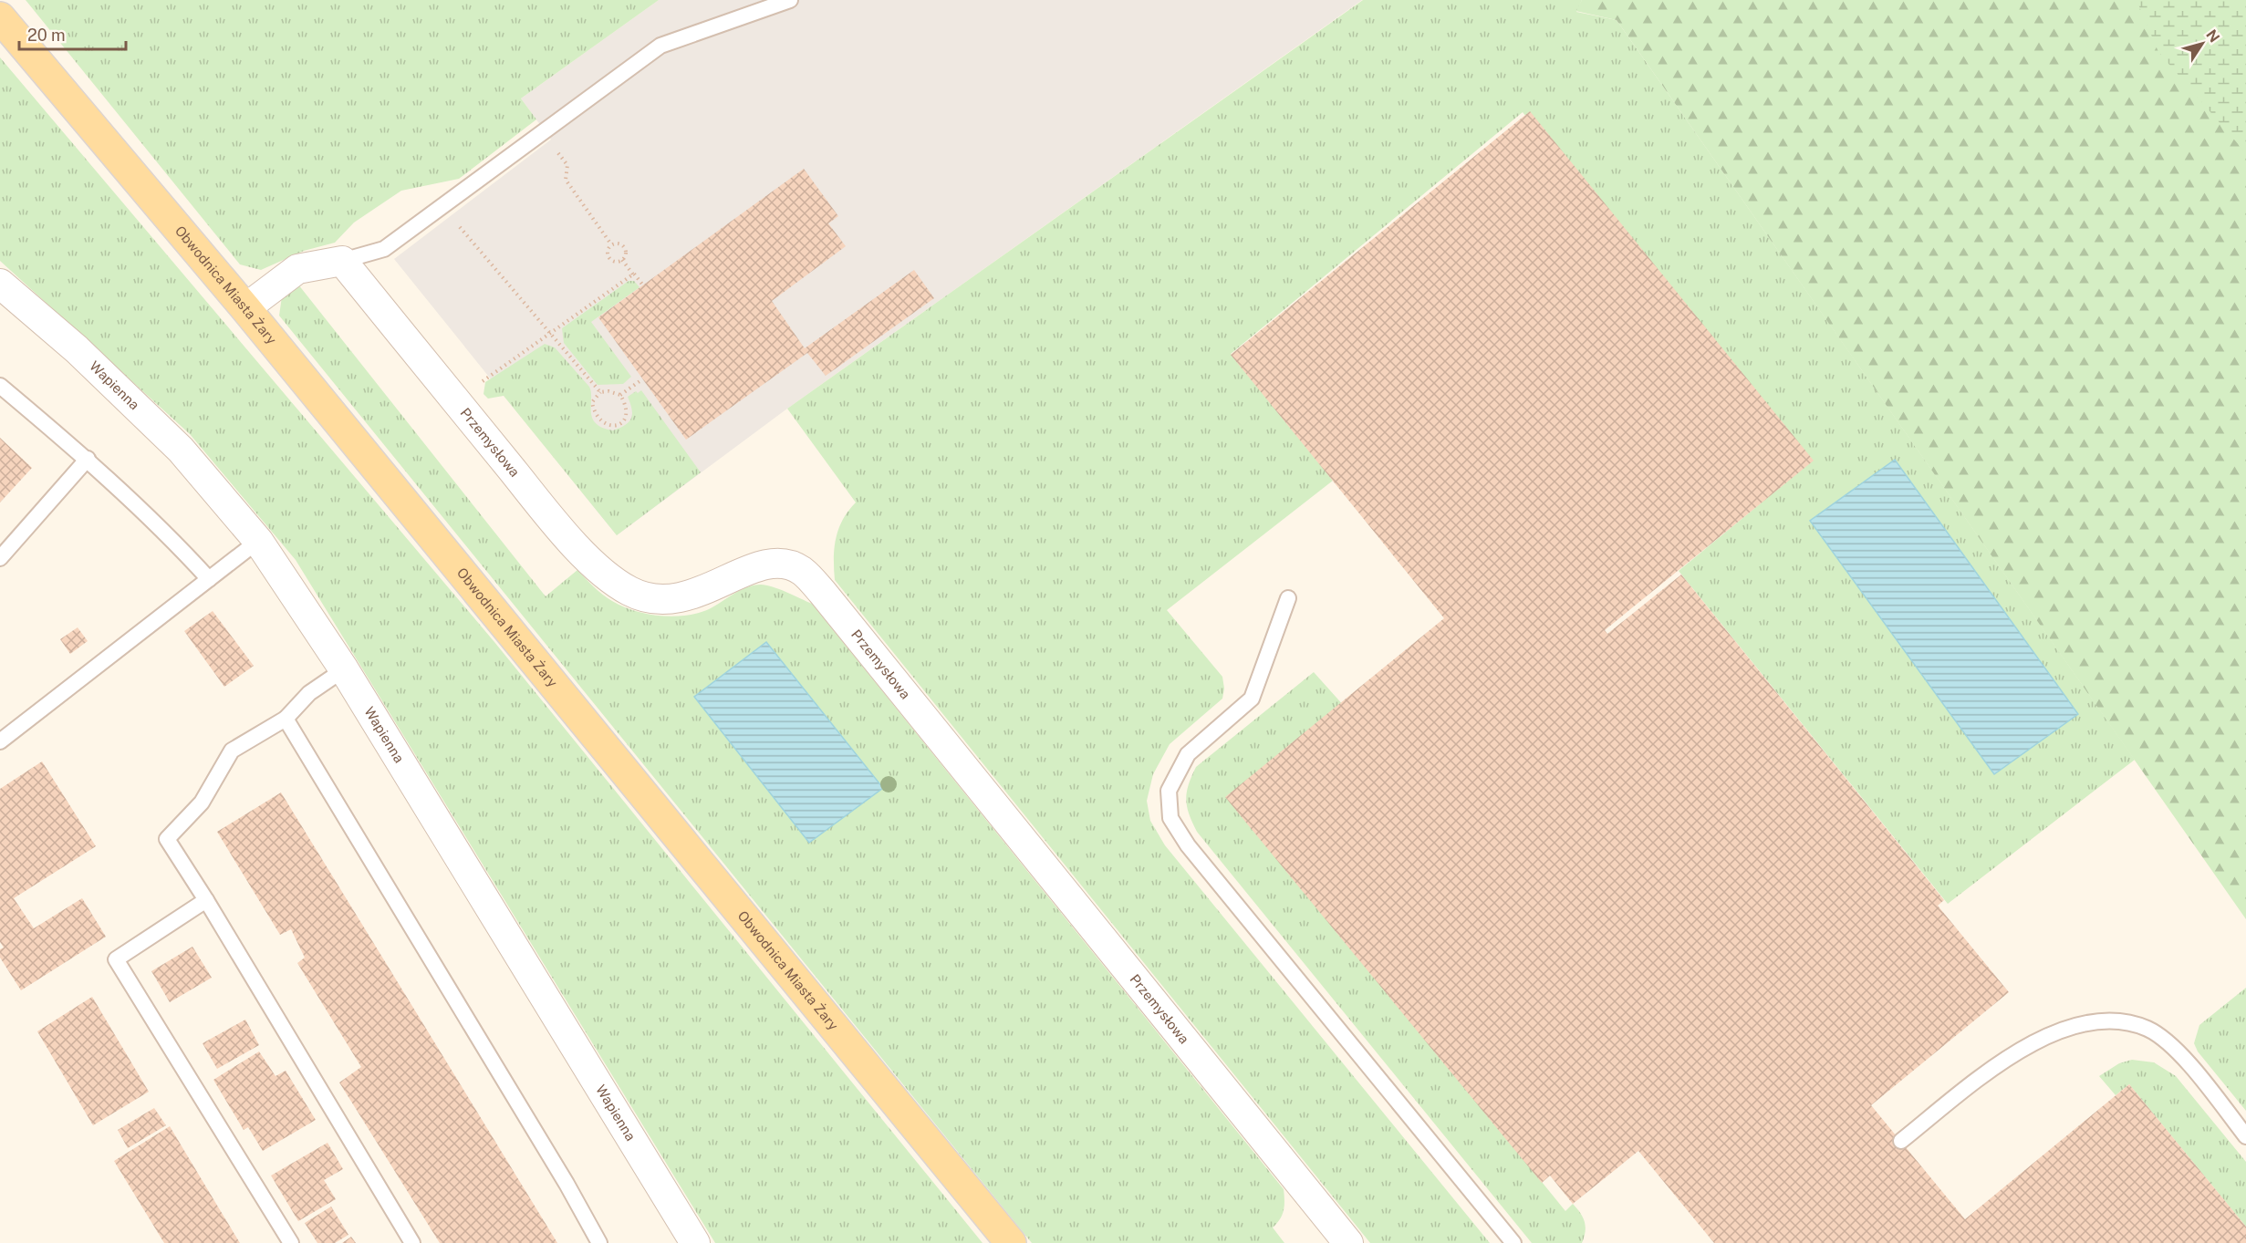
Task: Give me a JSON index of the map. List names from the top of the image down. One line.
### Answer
{"streets":{"main road":["Obwodnica Miasta Żary"],"street":["Wapienna","Przemysłowa"]},"scale_bar":"20 m","north":"top right"}
